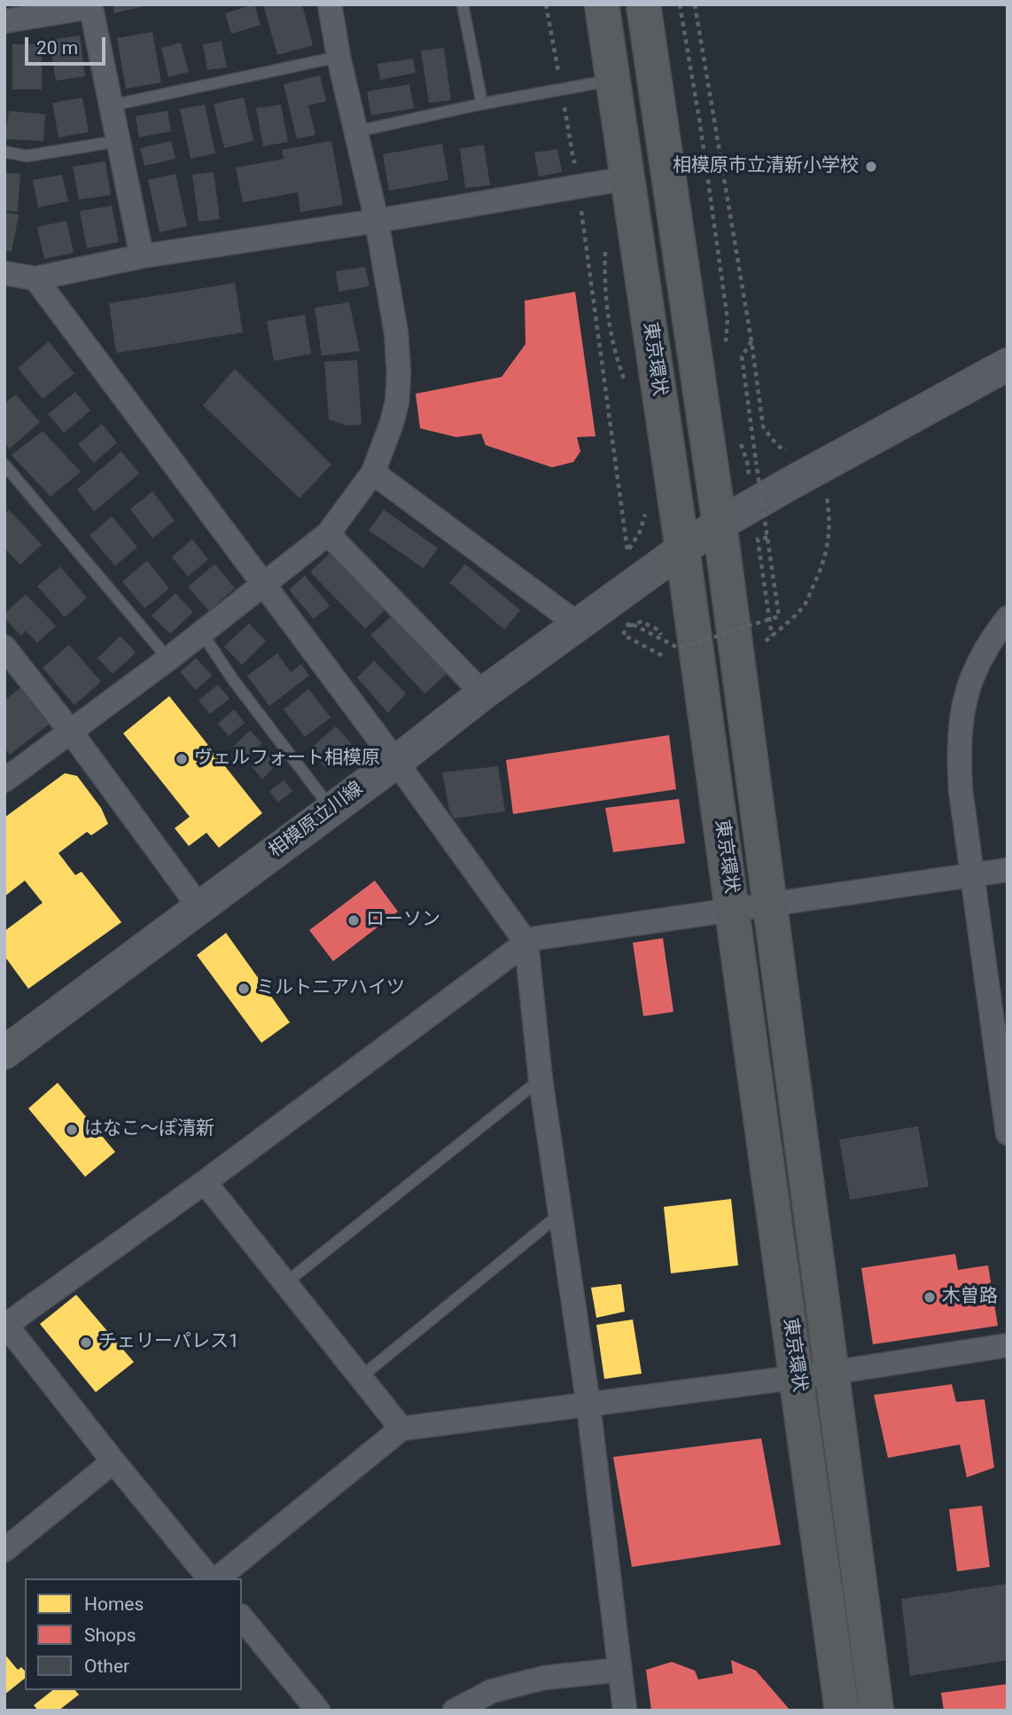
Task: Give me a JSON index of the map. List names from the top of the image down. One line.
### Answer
{"streets":{"highway":["東京環状"],"main road":["相模原立川線"]},"crossings":[["東京環状","相模原立川線"]],"places":["相模原市立清新小学校","ヴェルフォート相模原","ローソン","ミルトニアハイツ","はなこ～ぽ清新","木曽路","チェリーパレス1"],"legend":["Homes","Shops","Other"],"scale_bar":"20 m"}
